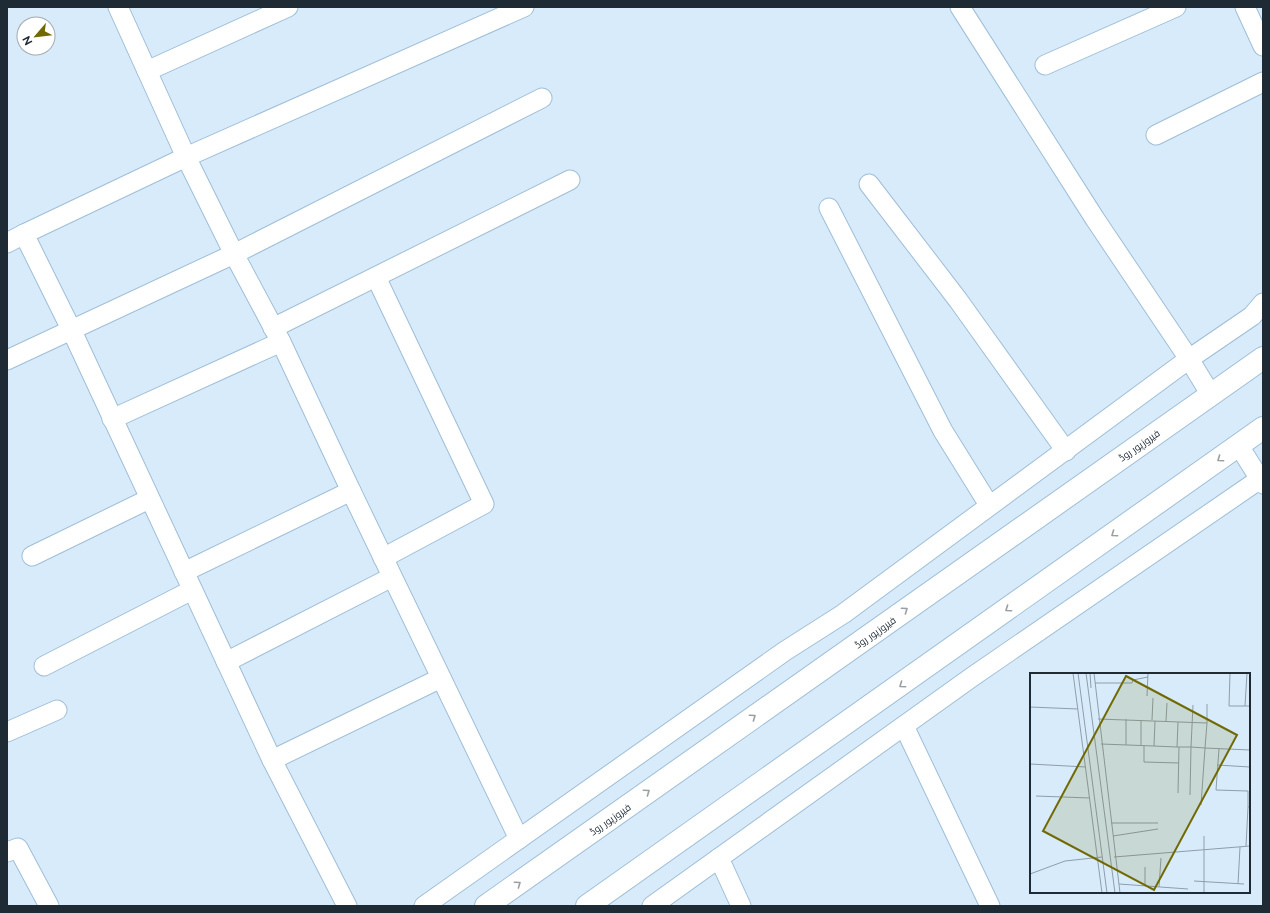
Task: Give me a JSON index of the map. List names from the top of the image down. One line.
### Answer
{"streets":{"highway":["فیروزپور روڈ"]},"north":"bottom left"}
